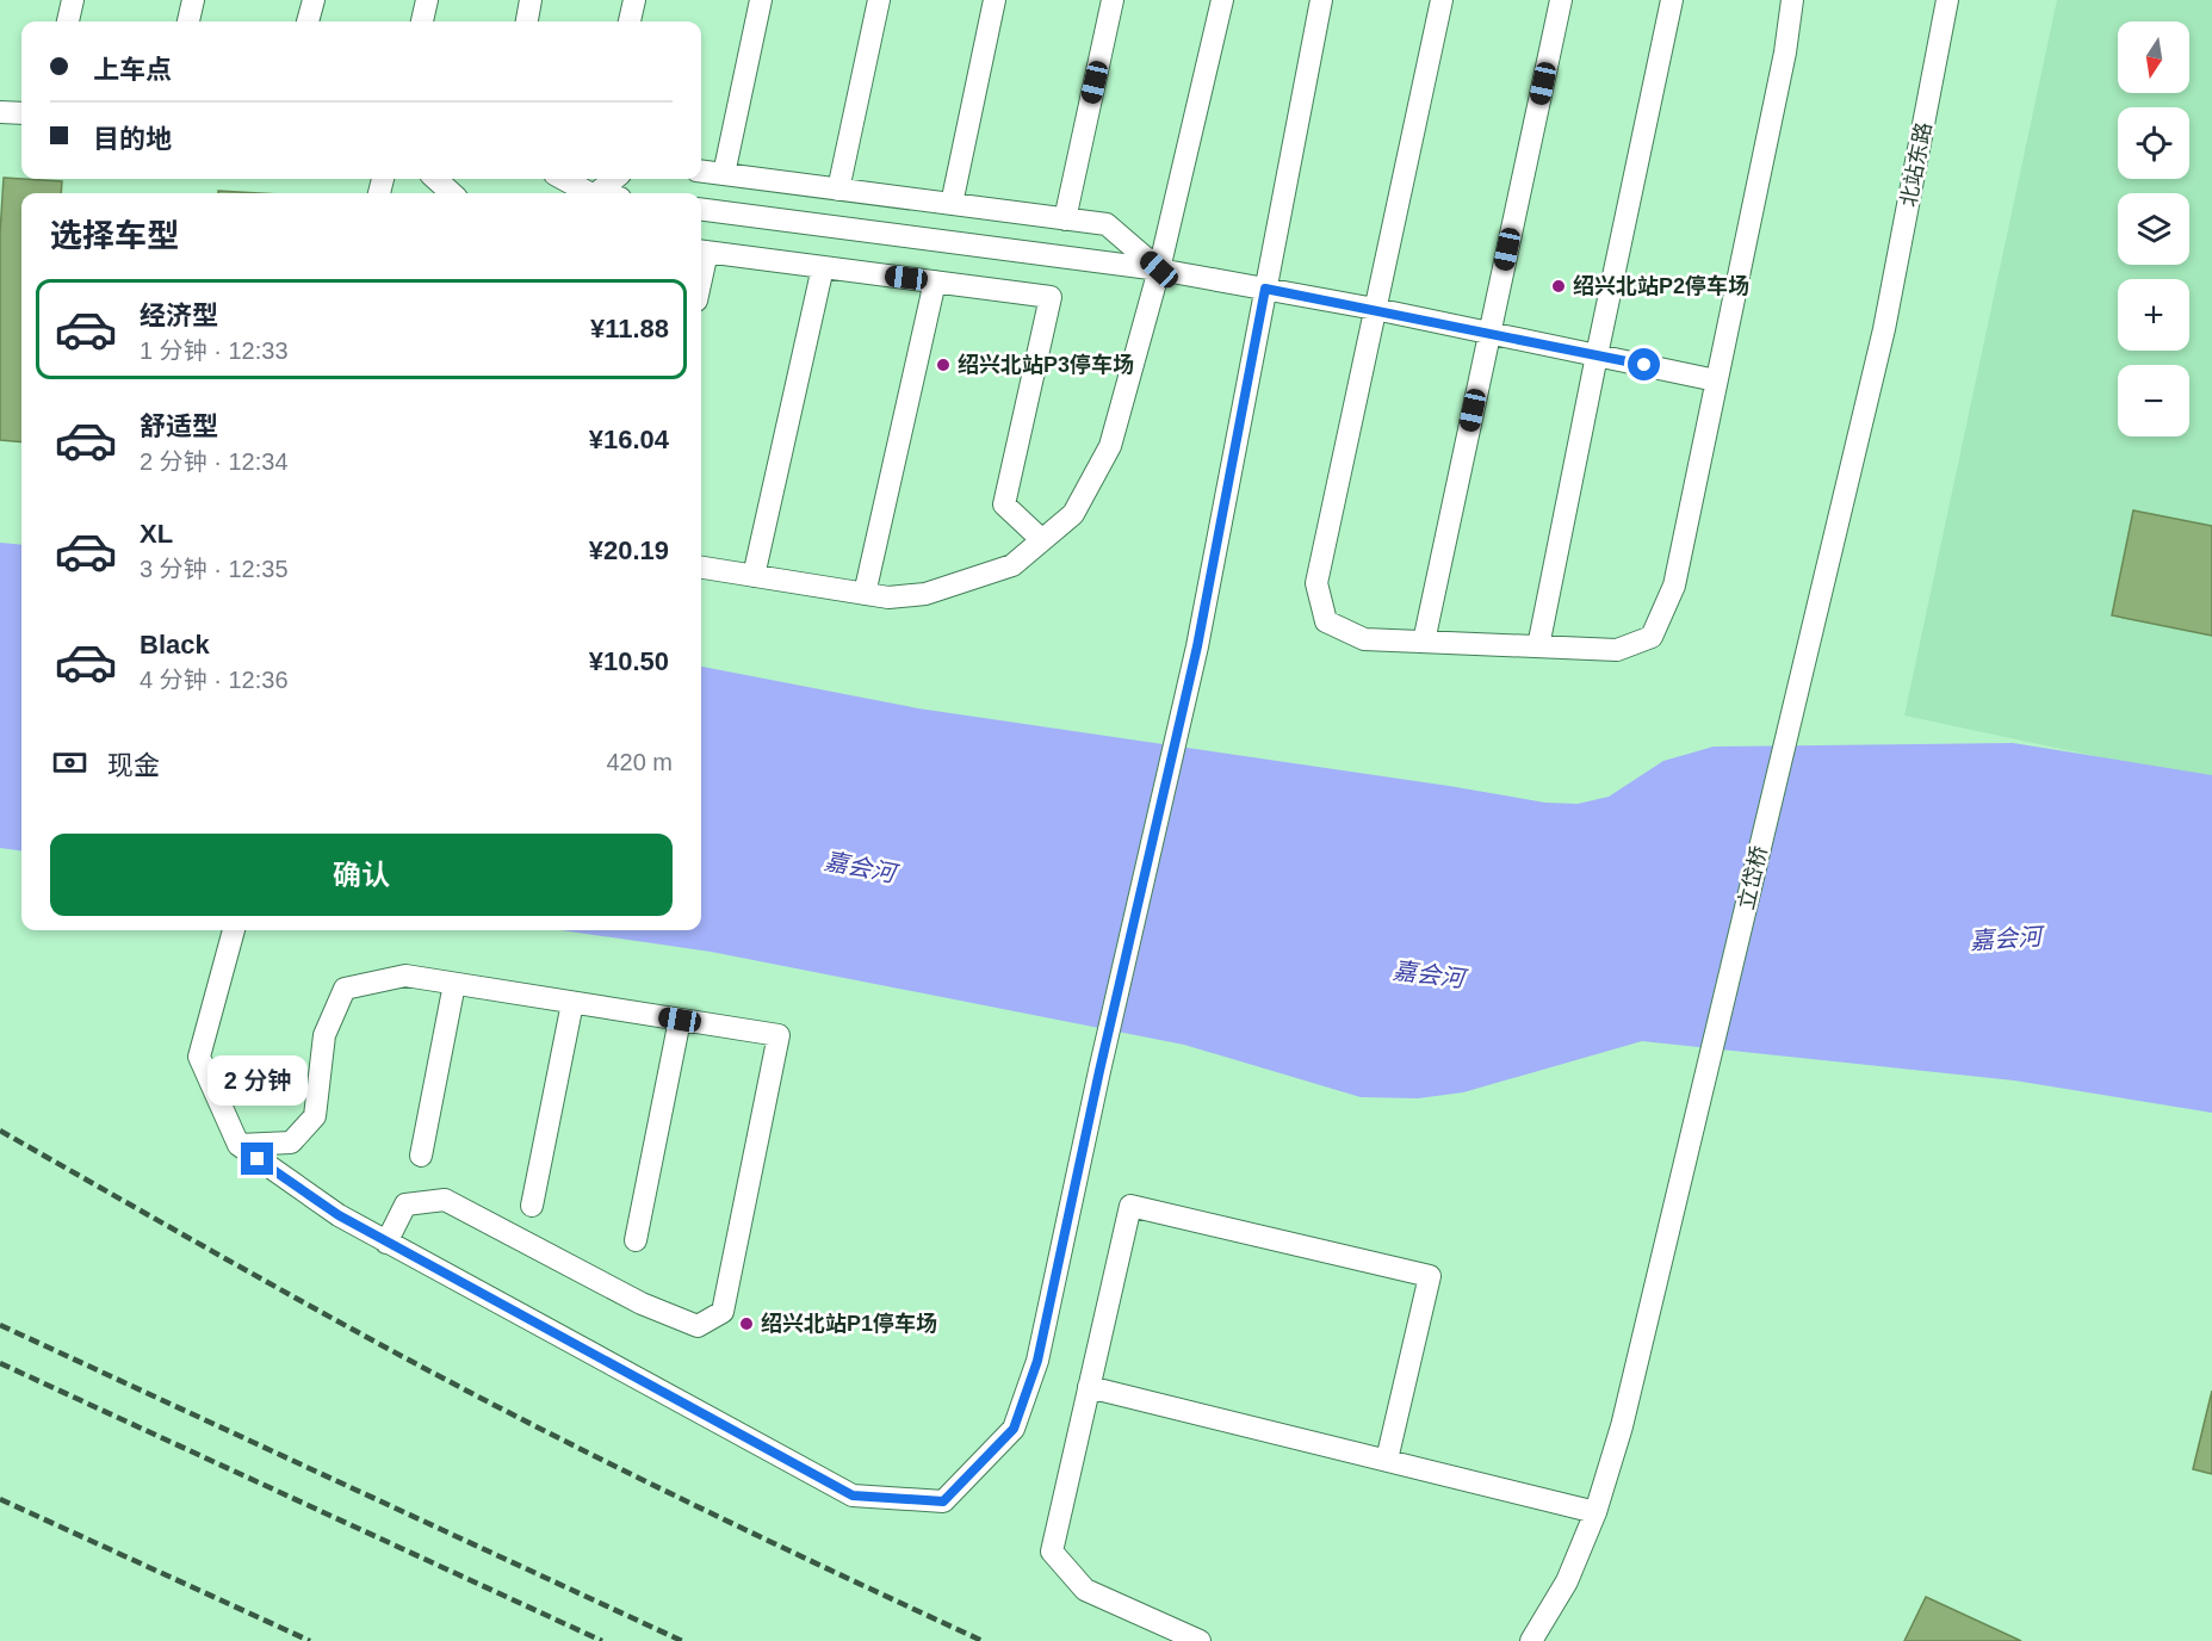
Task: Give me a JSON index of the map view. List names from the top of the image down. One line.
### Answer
{"streets":{"lane":["北站东路","立岱桥"]},"crossings":[["北站东路","立岱桥"]],"water":["嘉会河"],"places":["绍兴北站P2停车场","绍兴北站P3停车场","绍兴北站P1停车场"],"north":"bottom","page":{"map_buttons":["+","−"],"banner":["上车点","目的地"],"heading":"选择车型","list":[{"name":"经济型","note":"1 分钟 · 12:33","value":"¥11.88"},{"name":"舒适型","note":"2 分钟 · 12:34","value":"¥16.04"},{"name":"XL","note":"3 分钟 · 12:35","value":"¥20.19"},{"name":"Black","note":"4 分钟 · 12:36","value":"¥10.50"}],"pay":["现金","420 m"],"buttons":"确认","bubble":"2 分钟"}}
